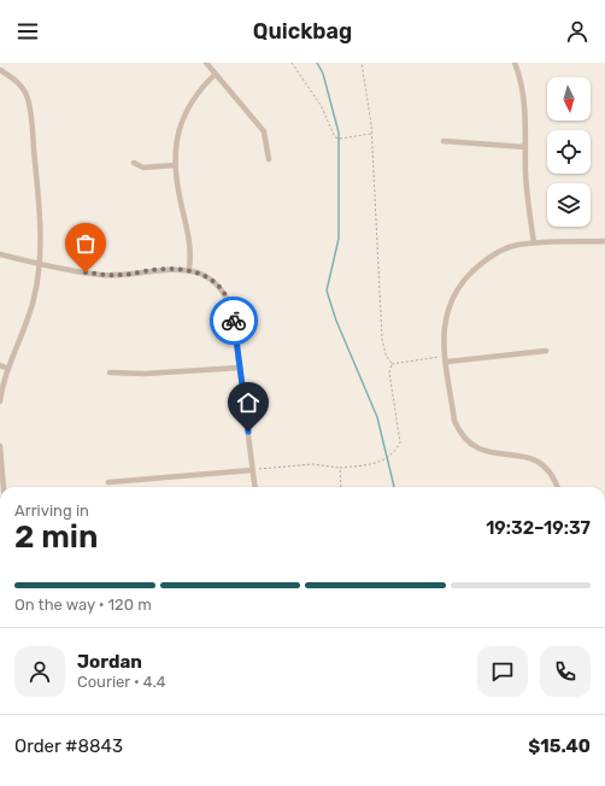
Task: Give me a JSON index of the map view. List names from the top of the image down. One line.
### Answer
{"north":"bottom","page":{"header":"Quickbag","heading":["2 min","Arriving in","19:32–19:37"],"panel":["Jordan","Courier · 4.4","Order #8843","$15.40"],"bar":"On the way · 120 m"}}
